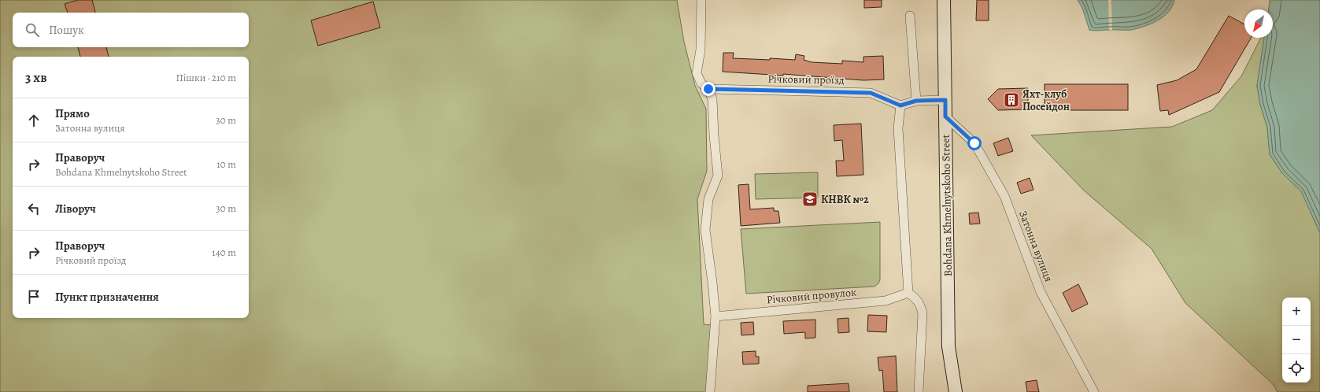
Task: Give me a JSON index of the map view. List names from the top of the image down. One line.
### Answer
{"streets":{"main road":["Bohdana Khmelnytskoho Street"],"street":["Річковий проїзд","Затонна вулиця","Річковий провулок"]},"crossings":[["Bohdana Khmelnytskoho Street","Затонна вулиця"]],"places":{"building":["Яхт-клуб Посейдон"],"school or university":["КНВК №2"]},"north":"bottom left","page":{"search":"Пошук","heading":["3 хв","Пішки · 210 m"],"list":[["Прямо","Затонна вулиця","30 m"],["Праворуч","Bohdana Khmelnytskoho Street","10 m"],["Ліворуч","30 m"],["Праворуч","Річковий проїзд","140 m"],"Пункт призначення"],"map_buttons":["+","−"]}}
